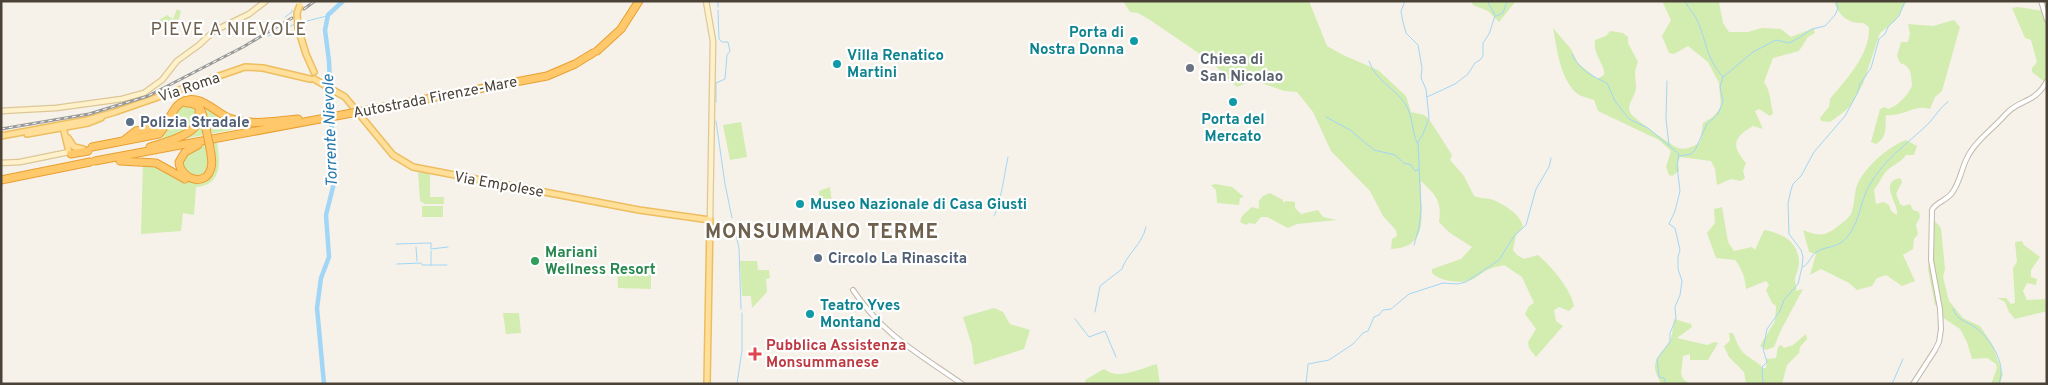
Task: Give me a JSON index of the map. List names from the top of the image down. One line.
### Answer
{"streets":{"highway":["Autostrada Firenze-Mare"],"main road":["Via Roma","Via Empolese"]},"crossings":[["Via Roma","Via Empolese"]],"districts":["PIEVE A NIEVOLE","MONSUMMANO TERME"],"water":["Torrente Nievole"],"places":{"other":["Porta di Nostra Donna","Villa Renatico Martini","Chiesa di San Nicolao","Porta del Mercato","Polizia Stradale","Museo Nazionale di Casa Giusti","Circolo La Rinascita","Mariani Wellness Resort","Teatro Yves Montand"],"health":["Pubblica Assistenza Monsummanese"]}}
